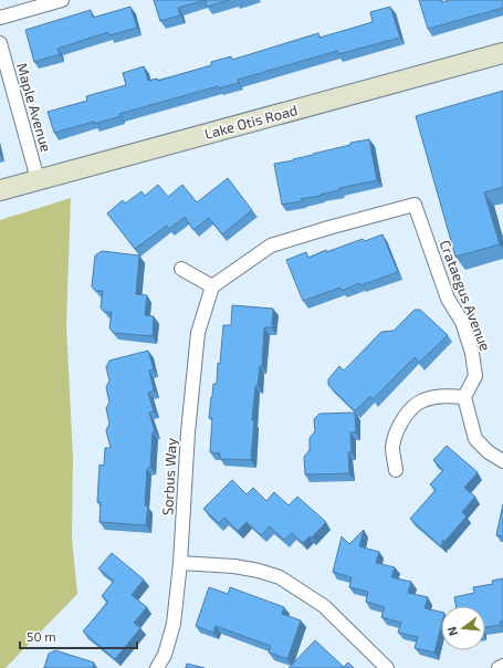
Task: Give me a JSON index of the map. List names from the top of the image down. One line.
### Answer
{"streets":{"main road":["Lake Otis Road"],"street":["Maple Avenue","Crataegus Avenue","Sorbus Way"]},"crossings":[["Maple Avenue","Lake Otis Road"],["Crataegus Avenue","Sorbus Way"]],"scale_bar":"50 m","north":"left"}
